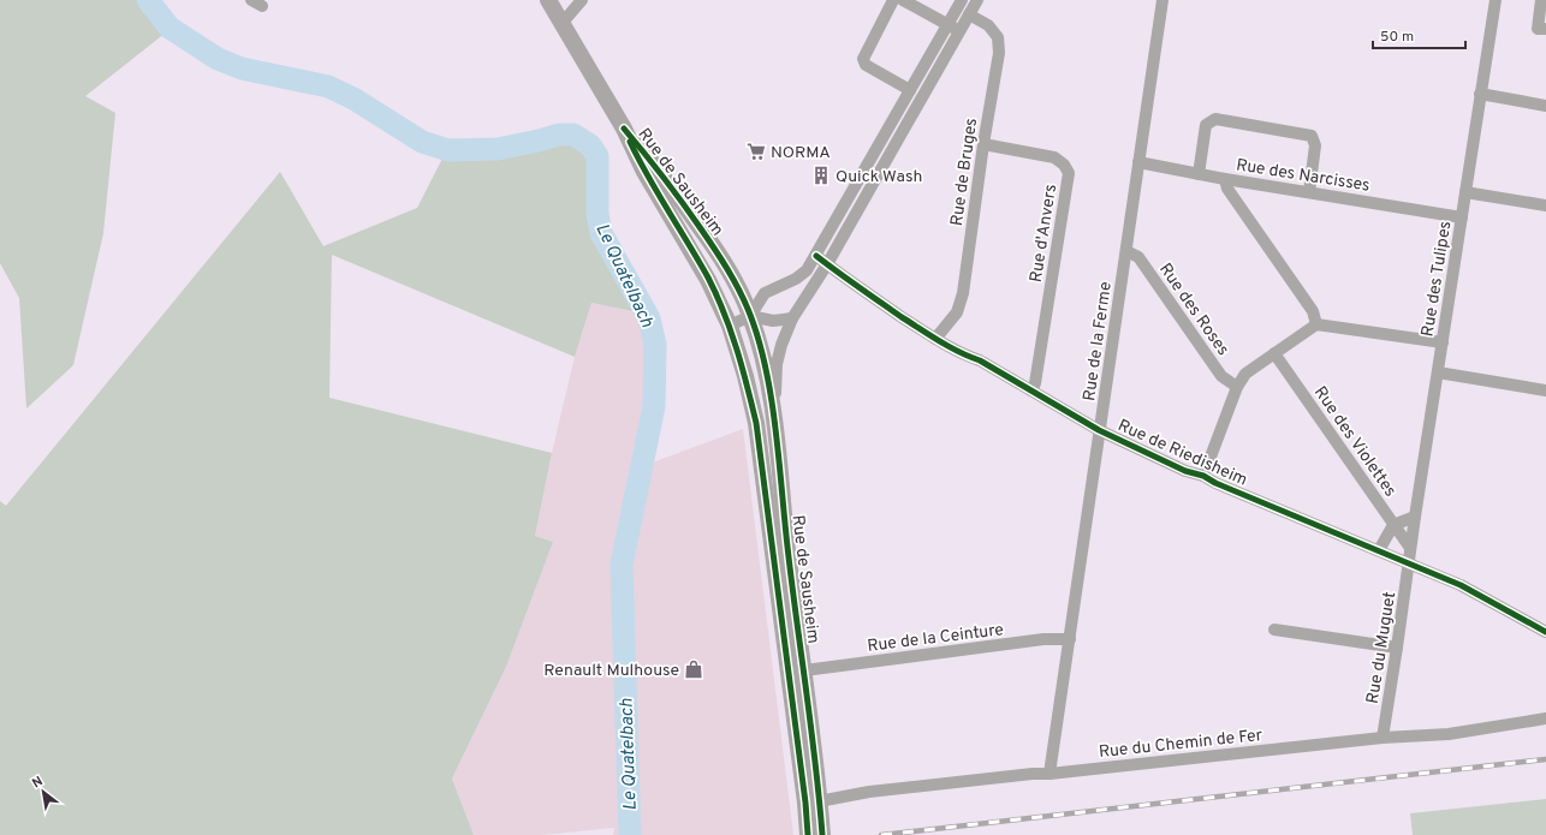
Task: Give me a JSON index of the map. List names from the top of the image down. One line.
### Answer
{"streets":{"main road":["Rue de Sausheim"],"street":["Rue de Bruges","Rue des Narcisses","Rue d'Anvers","Rue des Tulipes","Rue des Roses","Rue de la Ferme","Rue des Violettes","Rue de Riedisheim","Rue de la Ceinture","Rue du Muguet","Rue du Chemin de Fer"]},"crossings":[["Rue de Bruges","Rue d'Anvers"],["Rue de Bruges","Rue de Riedisheim"],["Rue des Narcisses","Rue des Tulipes"],["Rue des Narcisses","Rue de la Ferme"],["Rue de Sausheim","Rue de la Ceinture"],["Rue de Sausheim","Rue du Chemin de Fer"],["Rue d'Anvers","Rue de Riedisheim"],["Rue des Tulipes","Rue des Violettes"],["Rue des Tulipes","Rue de Riedisheim"],["Rue des Tulipes","Rue du Muguet"],["Rue des Roses","Rue de la Ferme"],["Rue de la Ferme","Rue de Riedisheim"],["Rue de la Ferme","Rue de la Ceinture"],["Rue de la Ferme","Rue du Chemin de Fer"],["Rue de Riedisheim","Rue du Muguet"],["Rue du Muguet","Rue du Chemin de Fer"]],"water":["Le Quatelbach"],"places":{"supermarket":["NORMA"],"building":["Quick Wash"],"shop":["Renault Mulhouse"]},"scale_bar":"50 m","north":"top left"}
